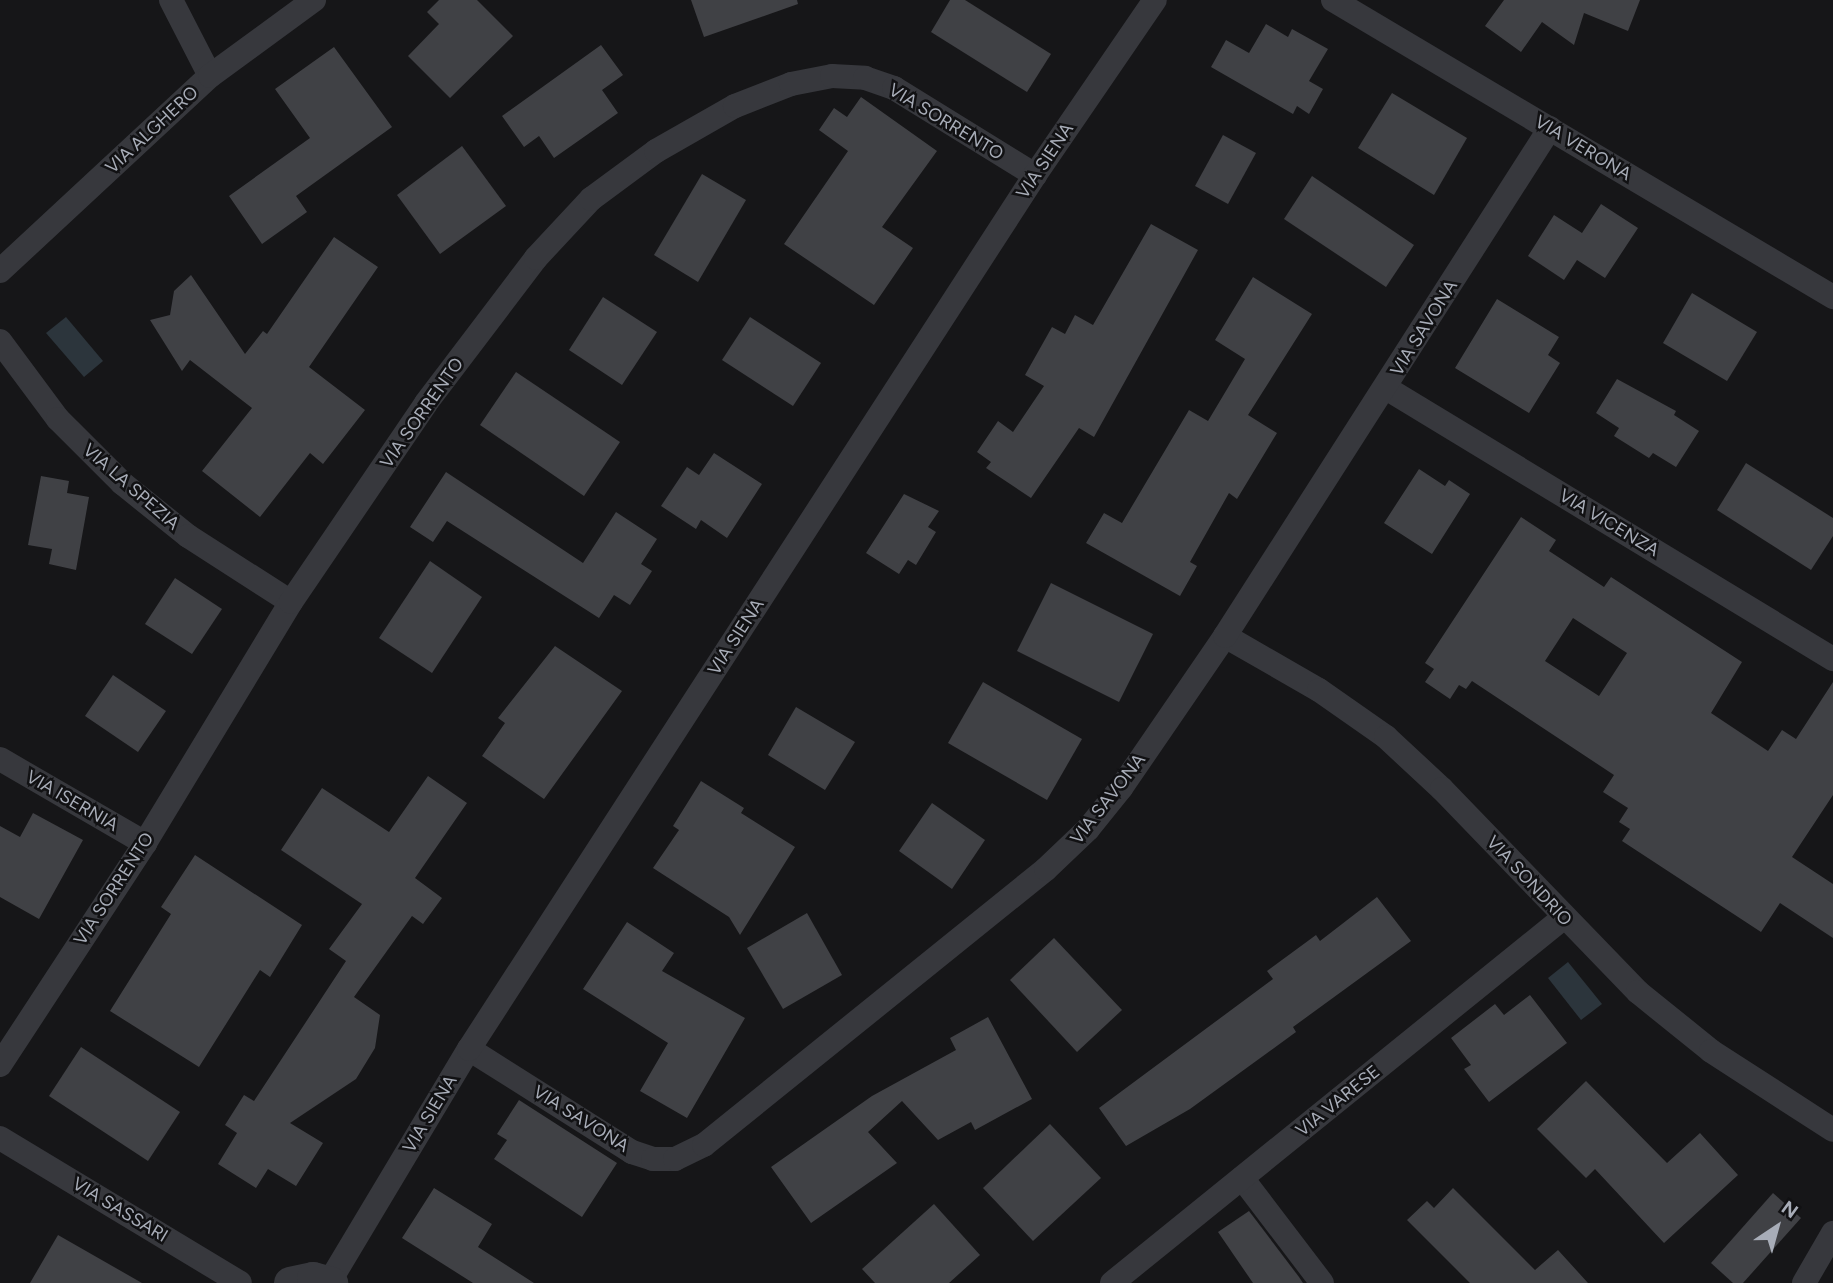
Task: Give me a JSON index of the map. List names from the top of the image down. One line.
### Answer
{"streets":{"street":["VIA SORRENTO","VIA ALGHERO","VIA VERONA","VIA SIENA","VIA SAVONA","VIA LA SPEZIA","VIA VICENZA","VIA ISERNIA","VIA SONDRIO","VIA VARESE","VIA SASSARI"]},"crossings":[["VIA SORRENTO","VIA SIENA"],["VIA SORRENTO","VIA LA SPEZIA"],["VIA SORRENTO","VIA ISERNIA"],["VIA VERONA","VIA SAVONA"],["VIA SIENA","VIA SAVONA"],["VIA SAVONA","VIA VICENZA"],["VIA SAVONA","VIA SONDRIO"],["VIA SONDRIO","VIA VARESE"]],"north":"top right"}
